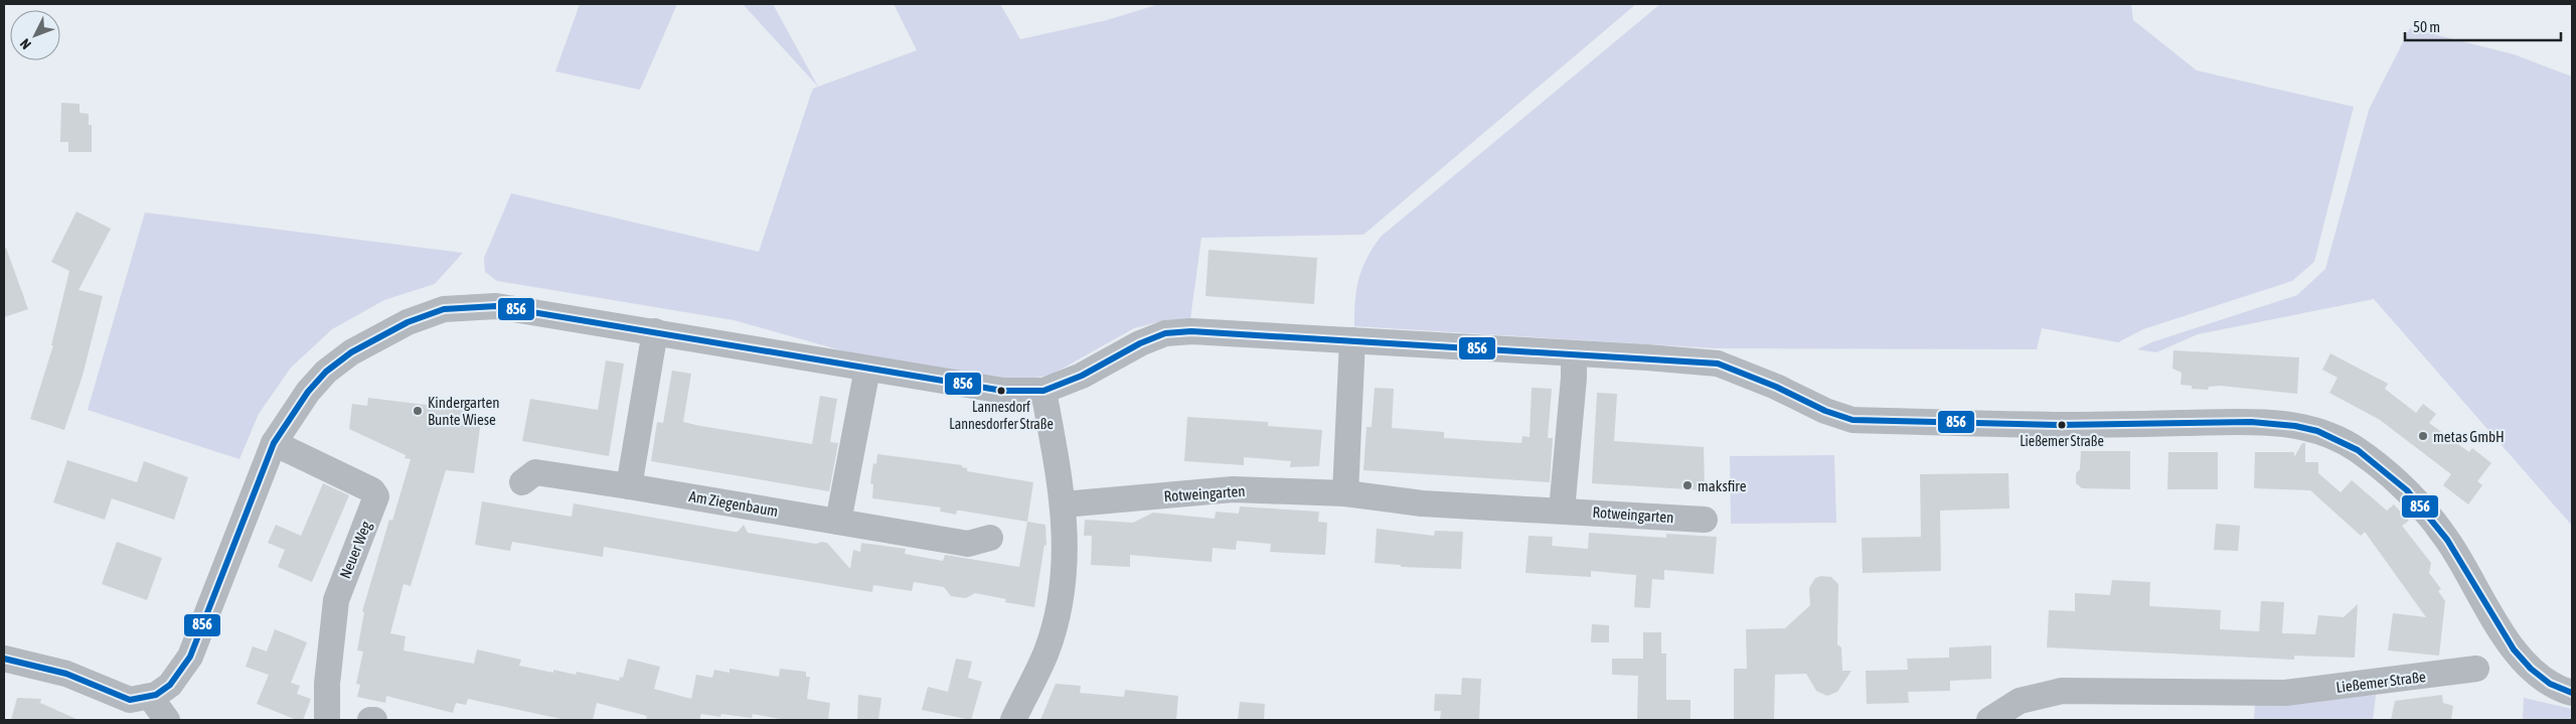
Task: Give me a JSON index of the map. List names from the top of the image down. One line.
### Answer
{"streets":{"street":["Rotweingarten","Am Ziegenbaum","Neuer Weg","Ließemer Straße"]},"places":["Lannesdorf Lannesdorfer Straße","Kindergarten Bunte Wiese","Ließemer Straße","metas GmbH","maksfire"],"lines":["transit line 856"],"scale_bar":"50 m","north":"bottom left"}
